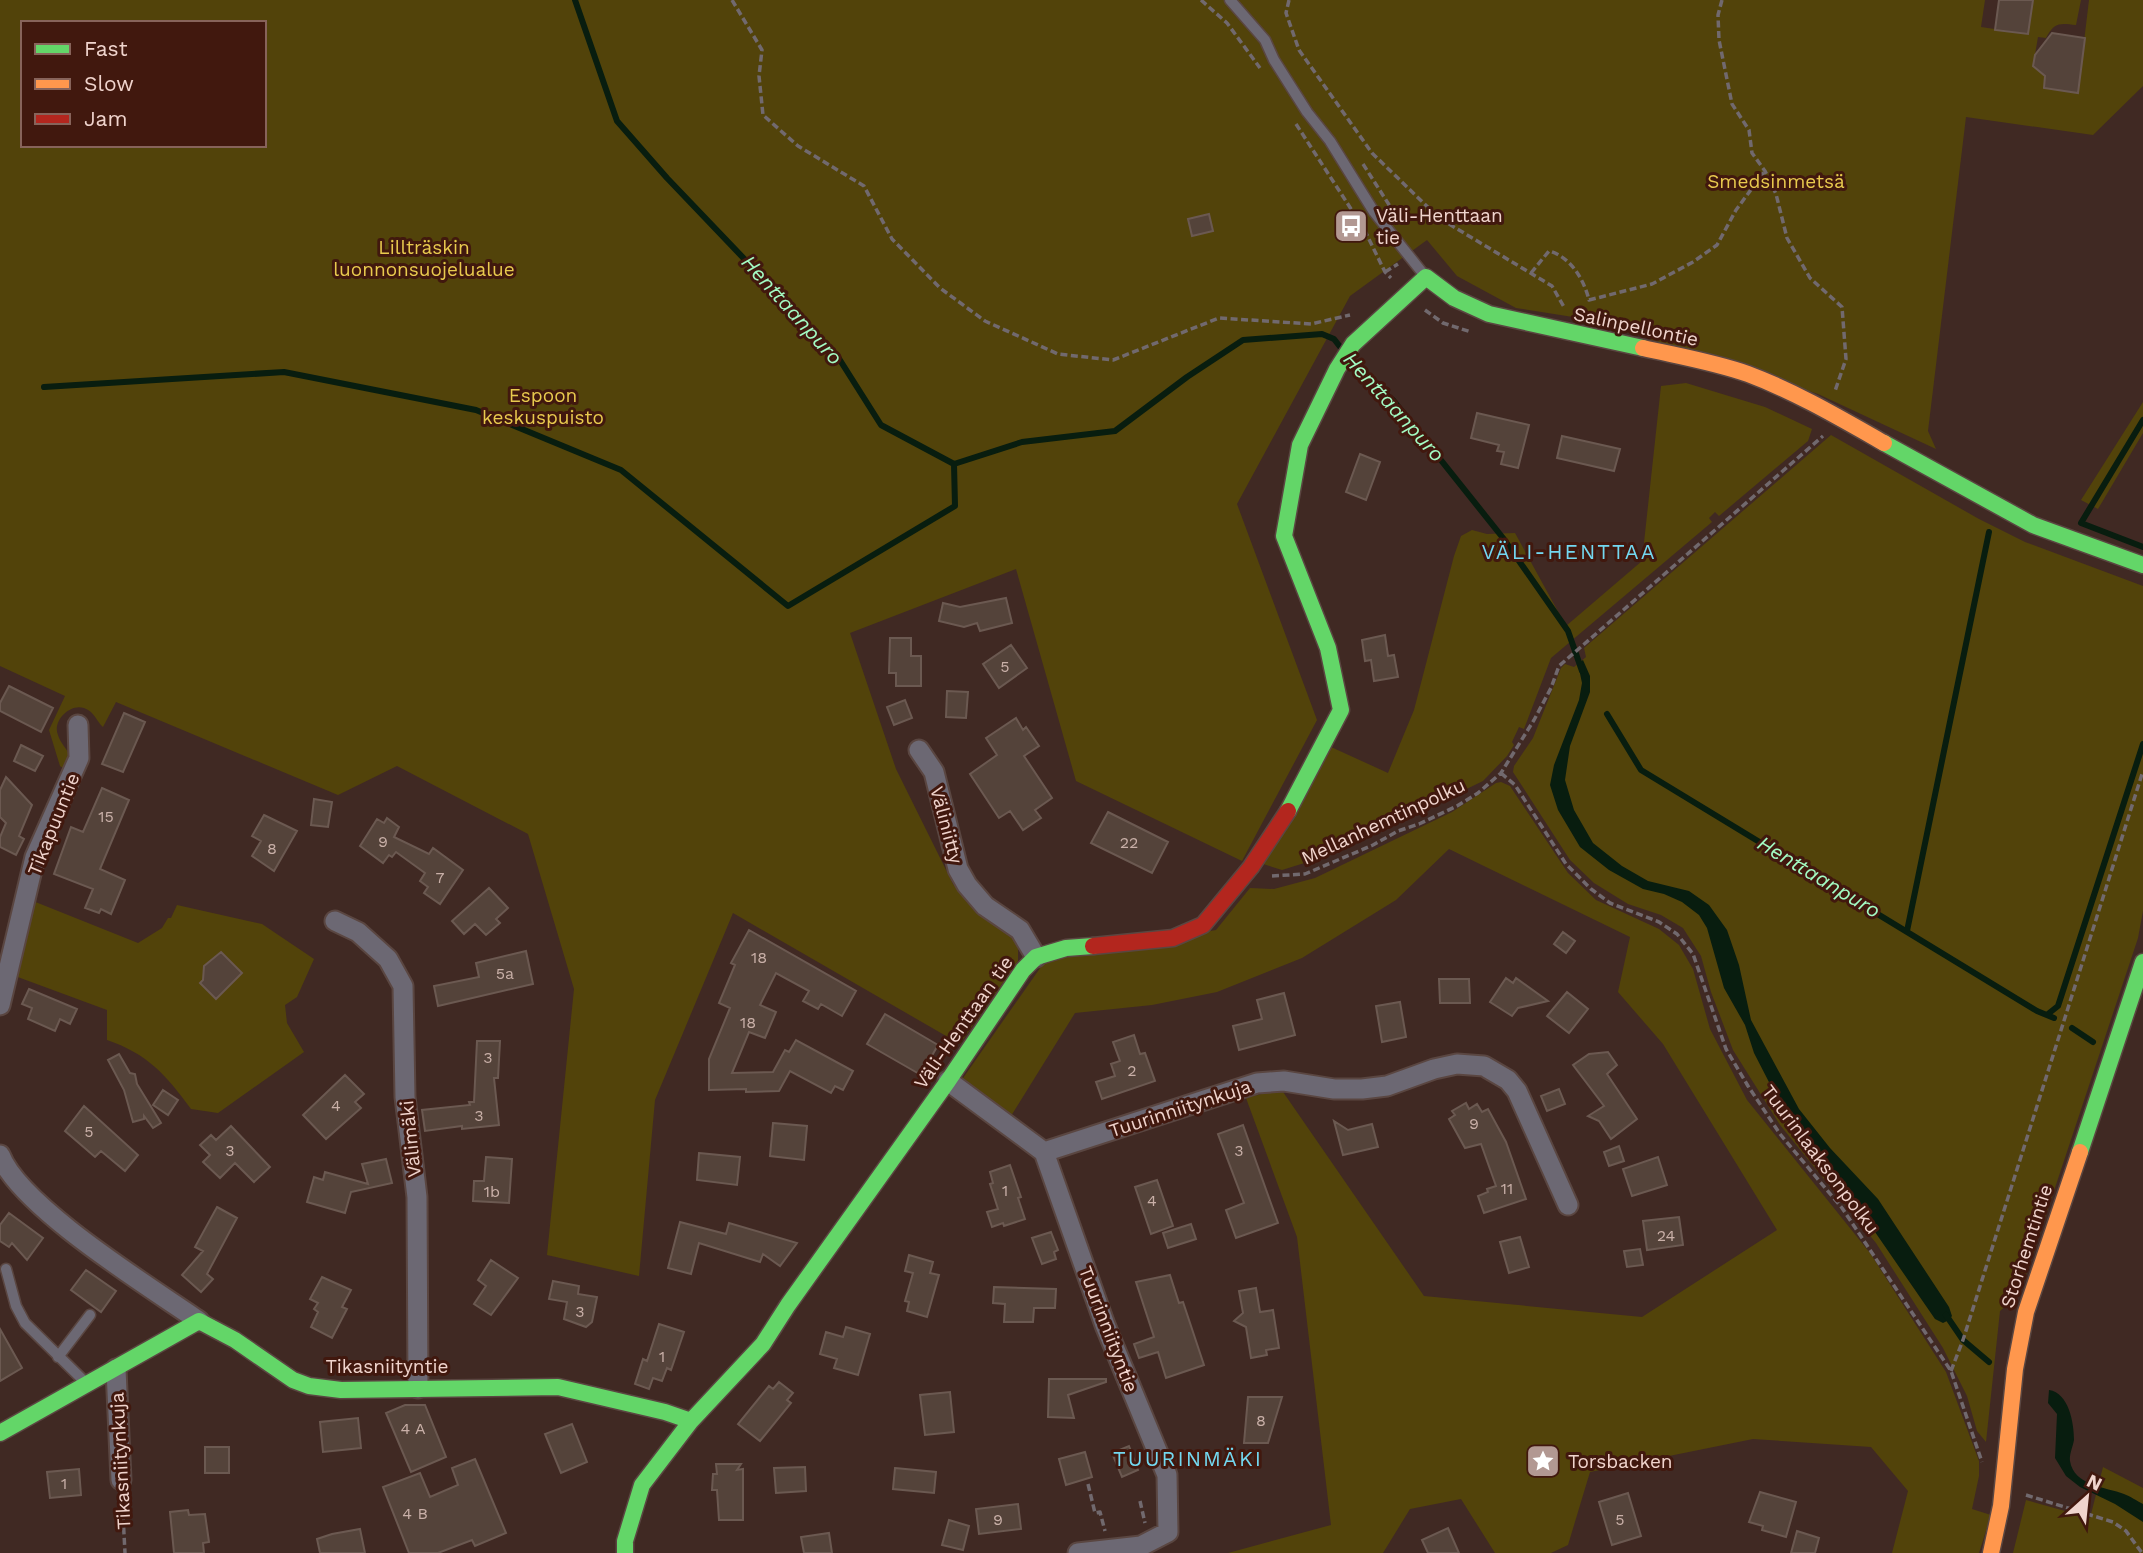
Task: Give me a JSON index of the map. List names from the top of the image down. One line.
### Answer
{"streets":{"street":["Salinpellontie","Tikapuuntie","Väliniitty","Väli-Henttaan tie","Tuurinniitynkuja","Välimäki","Storhemtintie","Tuurinniityntie","Tikasniityntie","Tikasniitynkuja"],"path":["Mellanhemtinpolku","Tuurinlaaksonpolku"]},"crossings":[["Salinpellontie","Väli-Henttaan tie"],["Mellanhemtinpolku","Väli-Henttaan tie"],["Mellanhemtinpolku","Tuurinlaaksonpolku"],["Väliniitty","Väli-Henttaan tie"],["Väli-Henttaan tie","Tikasniityntie"],["Tuurinniitynkuja","Tuurinniityntie"],["Välimäki","Tikasniityntie"]],"districts":["VÄLI-HENTTAA","TUURINMÄKI"],"water":["Henttaanpuro"],"parks":["Smedsinmetsä","Lillträskin luonnonsuojelualue","Espoon keskuspuisto"],"places":{"bus stop":["Väli-Henttaan tie"],"place":["Torsbacken"]},"house_numbers":["5","15","9","22","8","7","18","5a","18","3","2","4","3","9","5","3","3","11","1","1b","4","24","3","1","8","4 A","1","4 B","9","5"],"legend":["Fast","Slow","Jam"],"north":"top right"}
